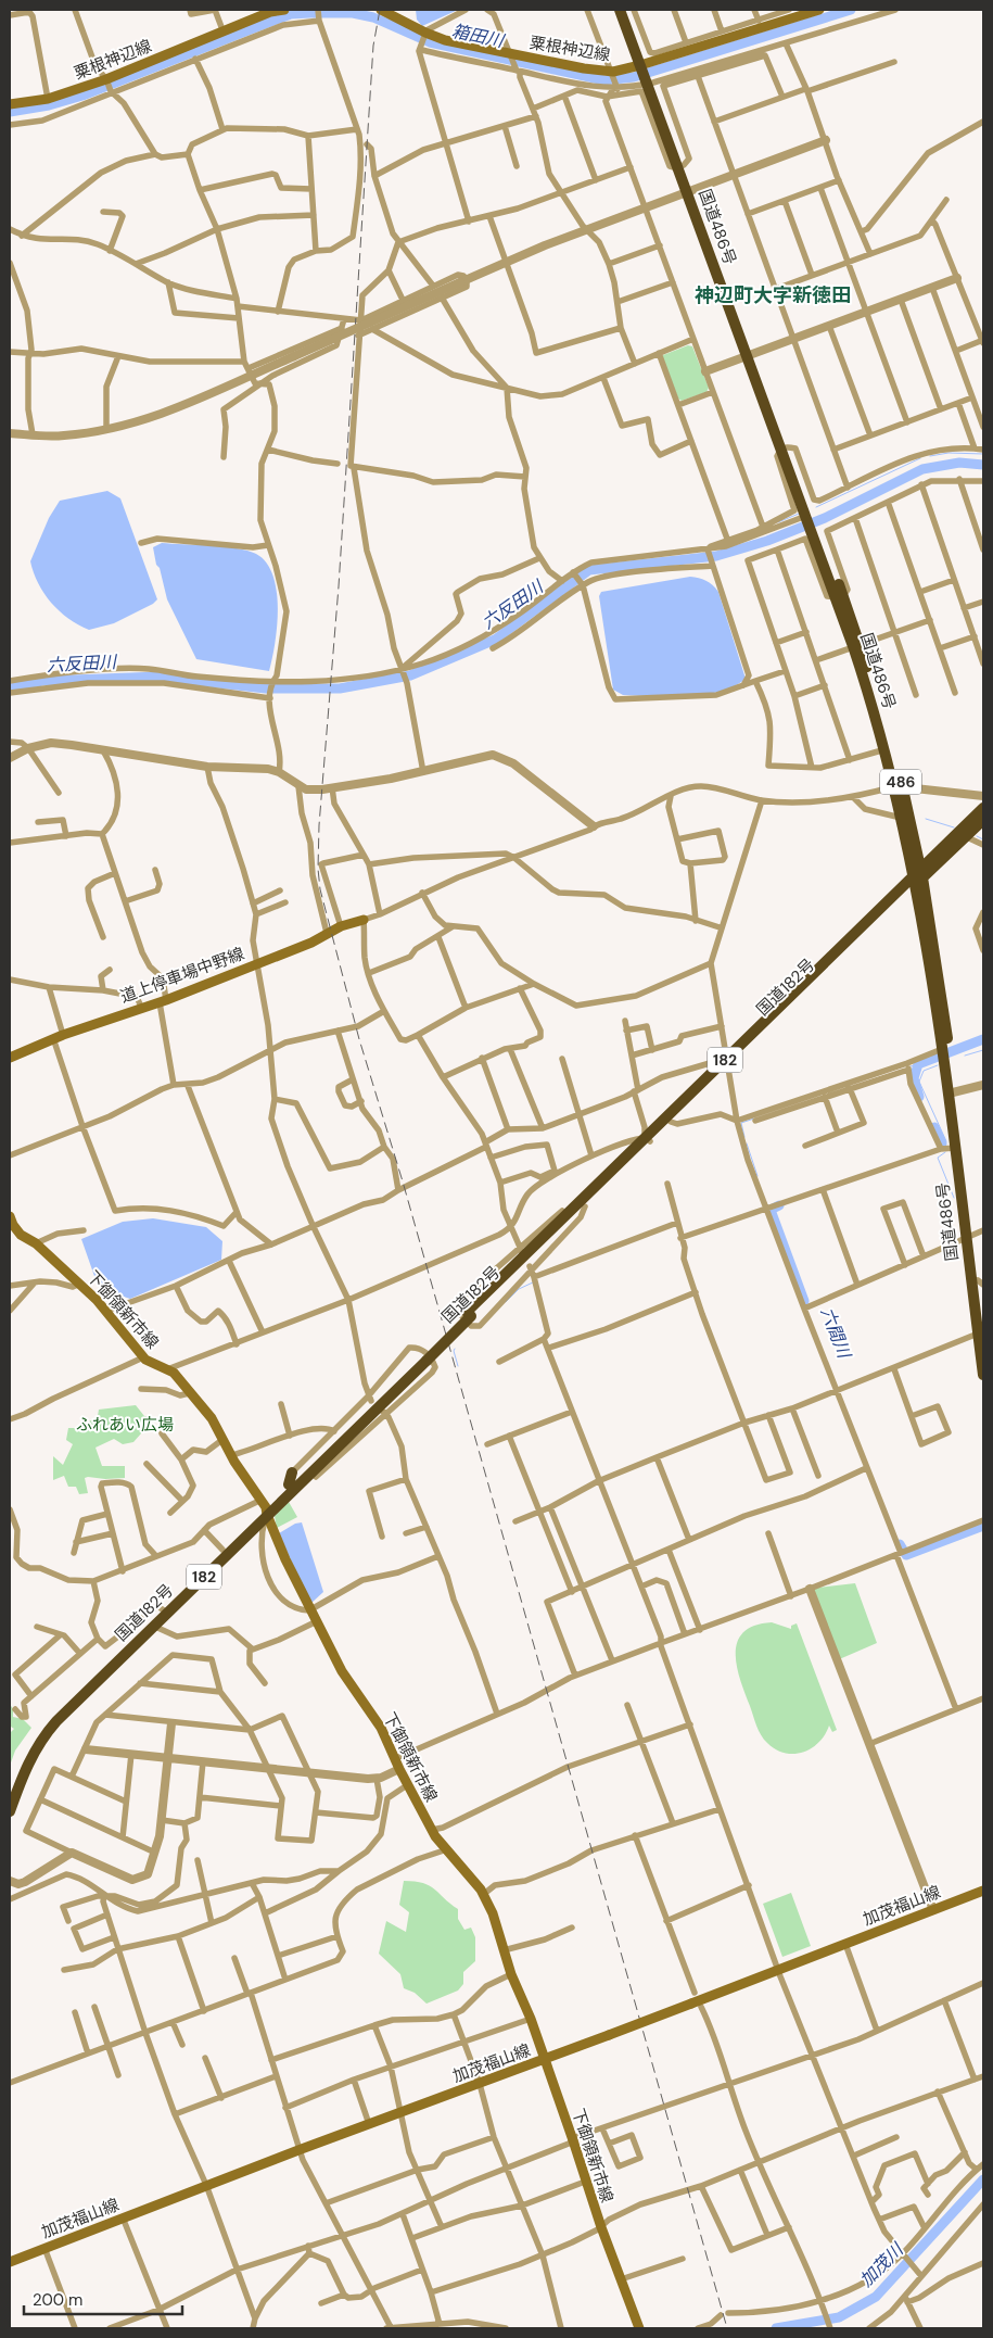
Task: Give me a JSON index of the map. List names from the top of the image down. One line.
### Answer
{"streets":{"highway":["国道486号","486","国道182号","182"],"main road":["粟根神辺線","道上停車場中野線","下御領新市線","加茂福山線"]},"crossings":[["粟根神辺線","国道486号"],["国道486号","国道182号"],["国道182号","下御領新市線"],["下御領新市線","加茂福山線"]],"districts":["神辺町大字新徳田"],"water":["箱田川","六反田川","六間川","加茂川"],"parks":["ふれあい広場"],"scale_bar":"200 m"}
